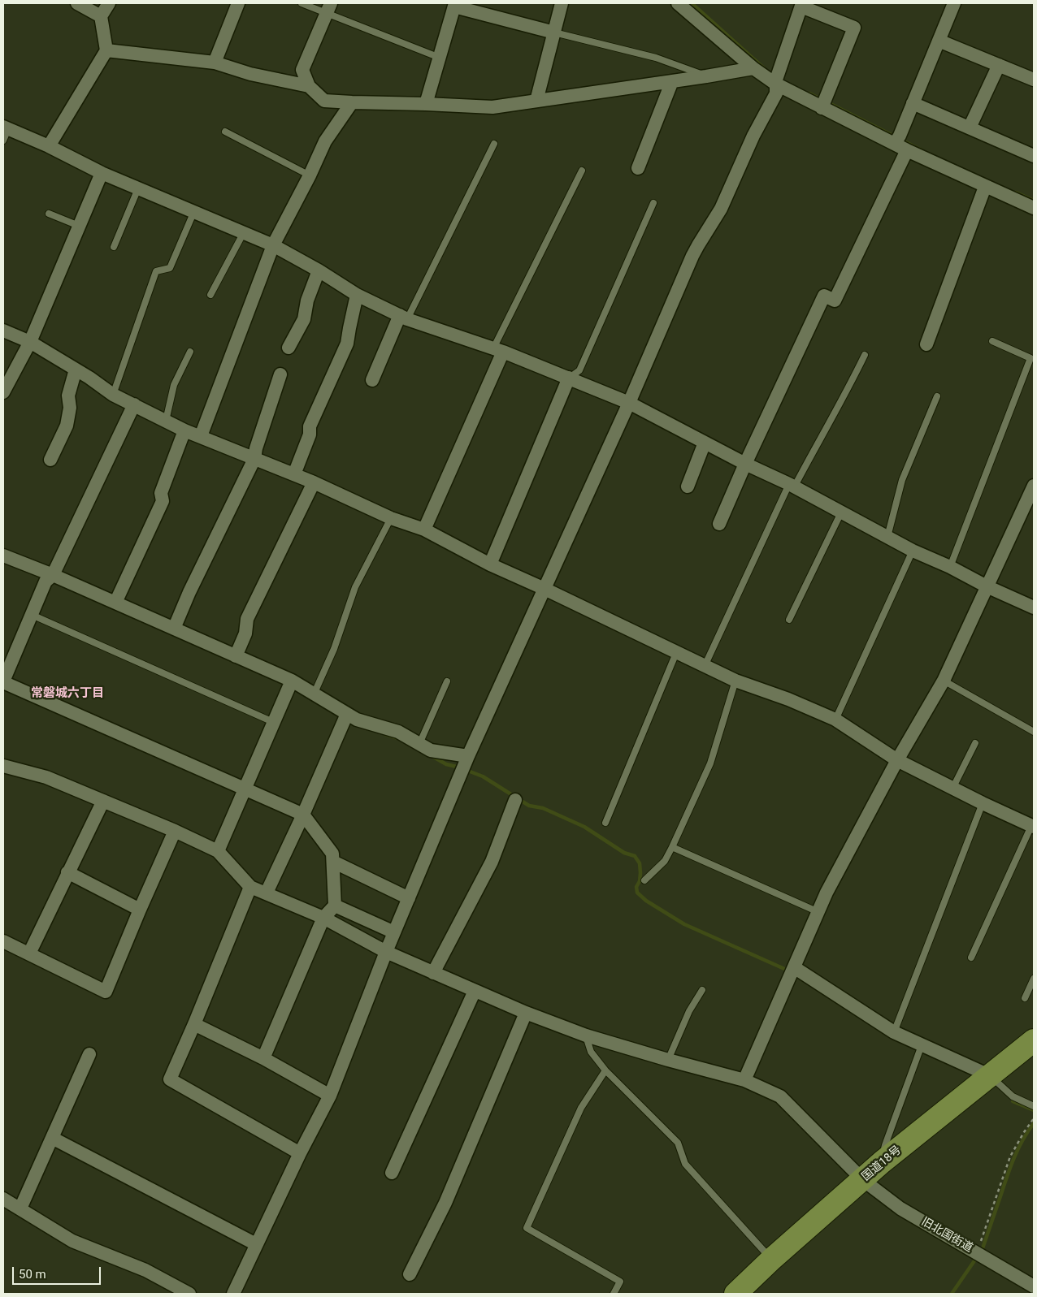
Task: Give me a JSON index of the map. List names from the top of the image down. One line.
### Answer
{"streets":{"highway":["国道18号"],"street":["旧北国街道"]},"crossings":[["国道18号","旧北国街道"]],"districts":["常磐城六丁目"],"scale_bar":"50 m"}
